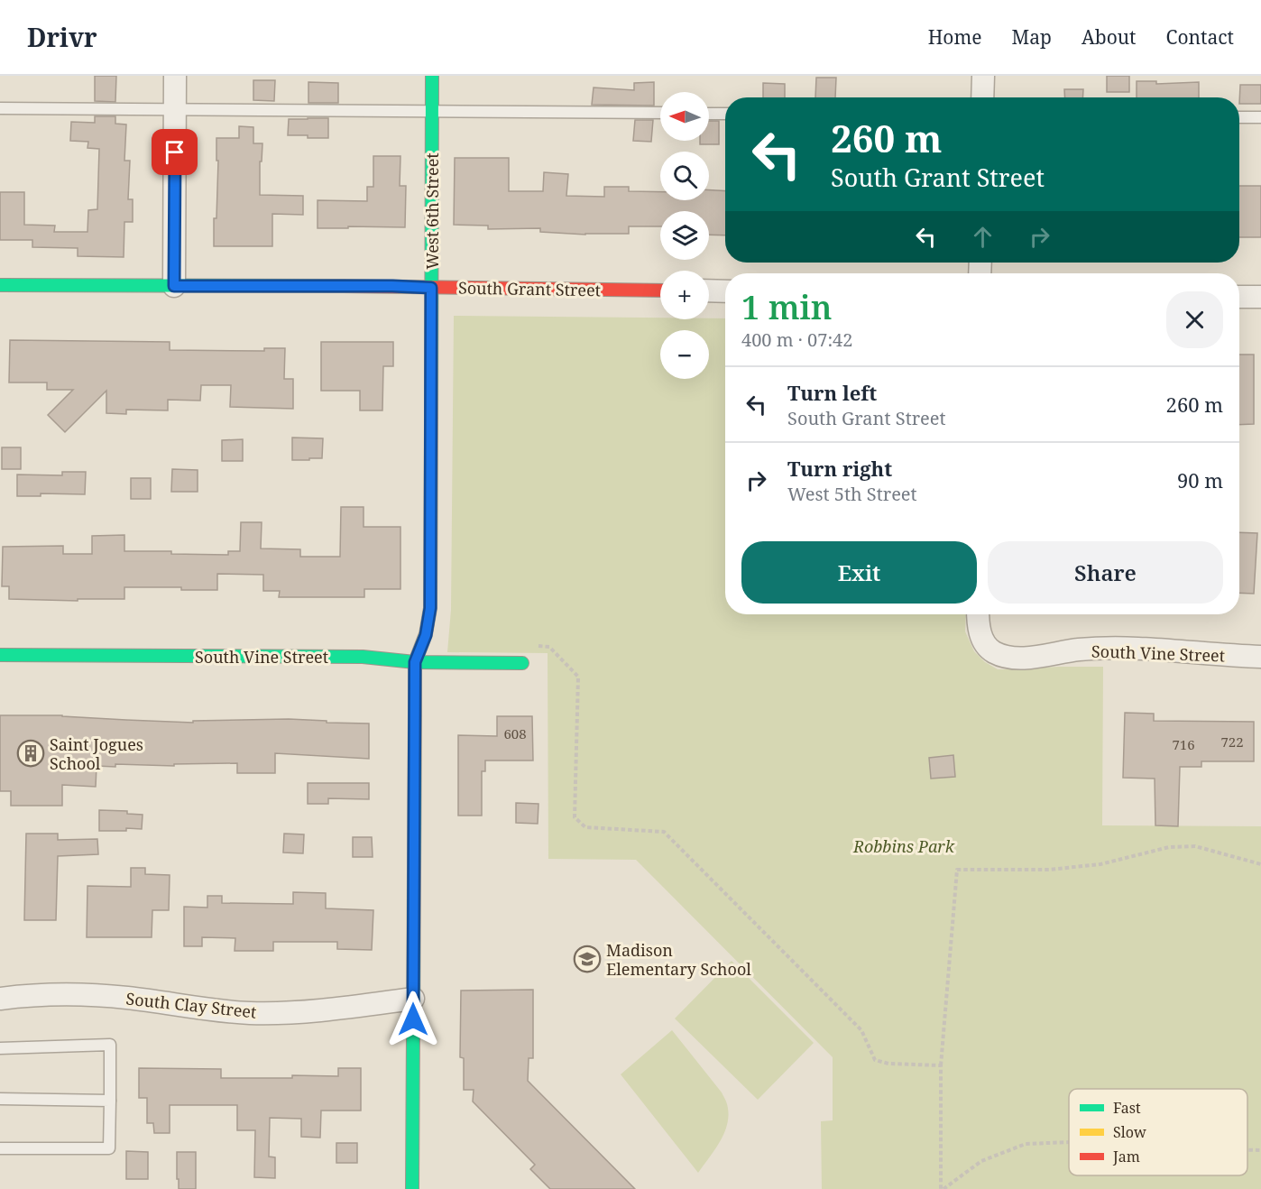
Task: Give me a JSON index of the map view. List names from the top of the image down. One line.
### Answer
{"streets":{"street":["West 6th Street","South Grant Street","South Vine Street","South Clay Street"]},"crossings":[["West 6th Street","South Grant Street"],["West 6th Street","South Vine Street"],["West 6th Street","South Clay Street"]],"parks":["Robbins Park"],"places":{"building":["Saint Jogues School"],"school or university":["Madison Elementary School"]},"house_numbers":["608","722","716"],"legend":["Fast","Slow","Jam"],"north":"left","page":{"header":"Drivr","nav":["Home","Map","About","Contact"],"map_buttons":["+","−"],"turn":["260 m","South Grant Street"],"heading":["1 min","400 m · 07:42"],"list":[{"name":"Turn left","note":"South Grant Street","value":"260 m"},{"name":"Turn right","note":"West 5th Street","value":"90 m"}],"buttons":["Exit","Share"]}}
